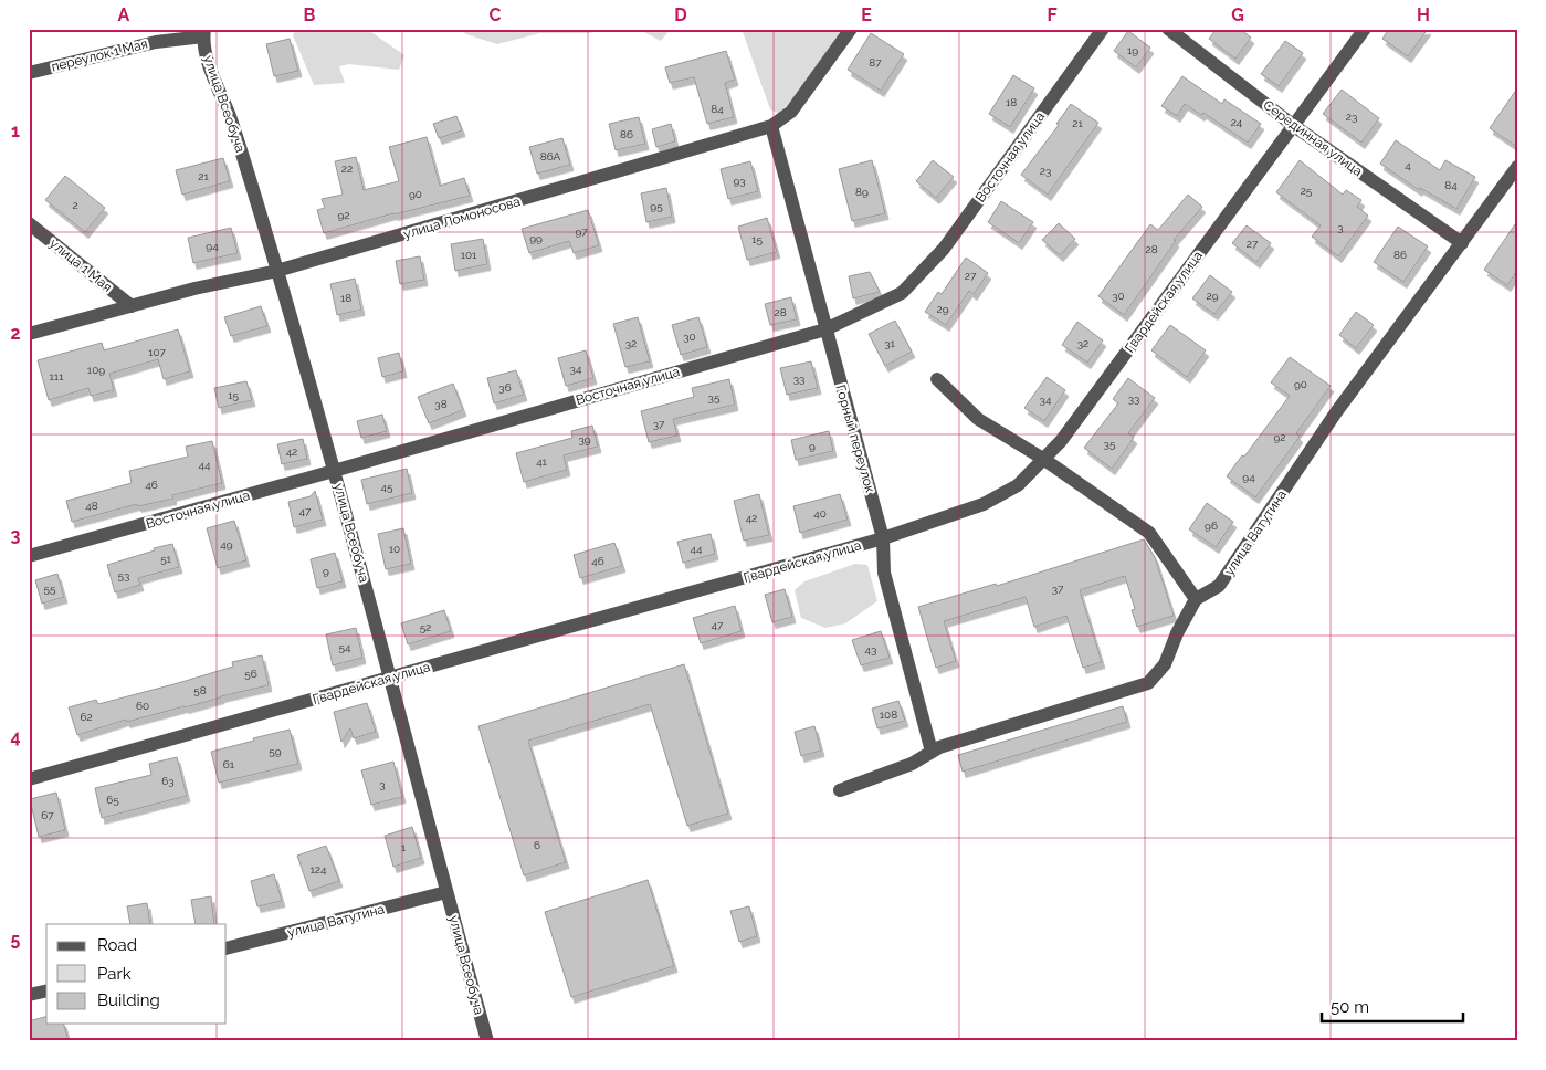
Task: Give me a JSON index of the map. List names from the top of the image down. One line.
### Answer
{"streets":{"street":["переулок 1 Мая","улица Всеобуча","Серединная улица","Восточная улица","улица Ломоносова","улица 1 Мая","Гвардейская улица","Горный переулок","улица Ватутина"]},"crossings":[["переулок 1 Мая","улица Всеобуча"],["улица Всеобуча","Восточная улица"],["улица Всеобуча","улица Ломоносова"],["улица Всеобуча","Гвардейская улица"],["улица Всеобуча","улица Ватутина"],["Серединная улица","Гвардейская улица"],["Серединная улица","улица Ватутина"],["Восточная улица","Горный переулок"],["улица Ломоносова","улица 1 Мая"],["улица Ломоносова","Горный переулок"],["Гвардейская улица","Горный переулок"]],"house_numbers":["19","87","18","84","23","24","21","86","86А","4","22","23","21","93","84","25","89","90","2","95","92","3","97","99","15","27","94","28","101","86","27","30","29","18","29","28","30","32","31","32","107","34","109","111","33","90","36","15","35","33","34","38","37","92","39","35","9","42","41","44","94","46","45","48","47","40","42","96","49","10","44","51","46","9","53","55","37","47","52","54","43","56","58","60","108","62","59","61","63","3","65","67","6","1","124"],"legend":["Road","Park","Building"],"scale_bar":"50 m","grid":{"columns":["A","B","C","D","E","F","G","H"],"rows":["1","2","3","4","5"]}}
